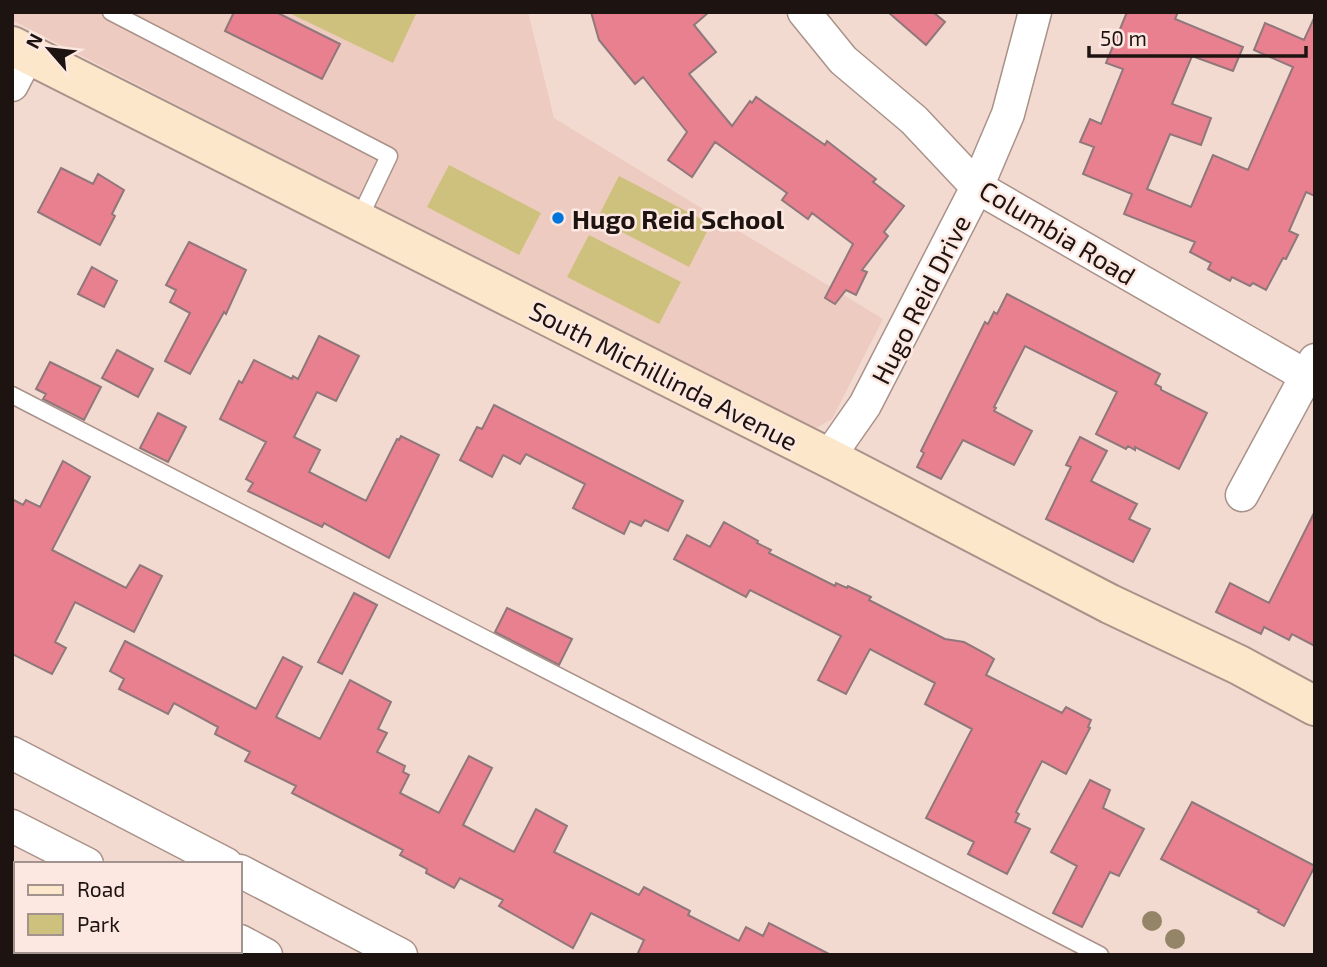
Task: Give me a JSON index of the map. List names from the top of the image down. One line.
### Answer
{"streets":{"main road":["South Michillinda Avenue"],"street":["Columbia Road","Hugo Reid Drive"]},"crossings":[["Columbia Road","Hugo Reid Drive"],["Hugo Reid Drive","South Michillinda Avenue"]],"places":["Hugo Reid School"],"legend":["Road","Park"],"scale_bar":"50 m","north":"top left"}
